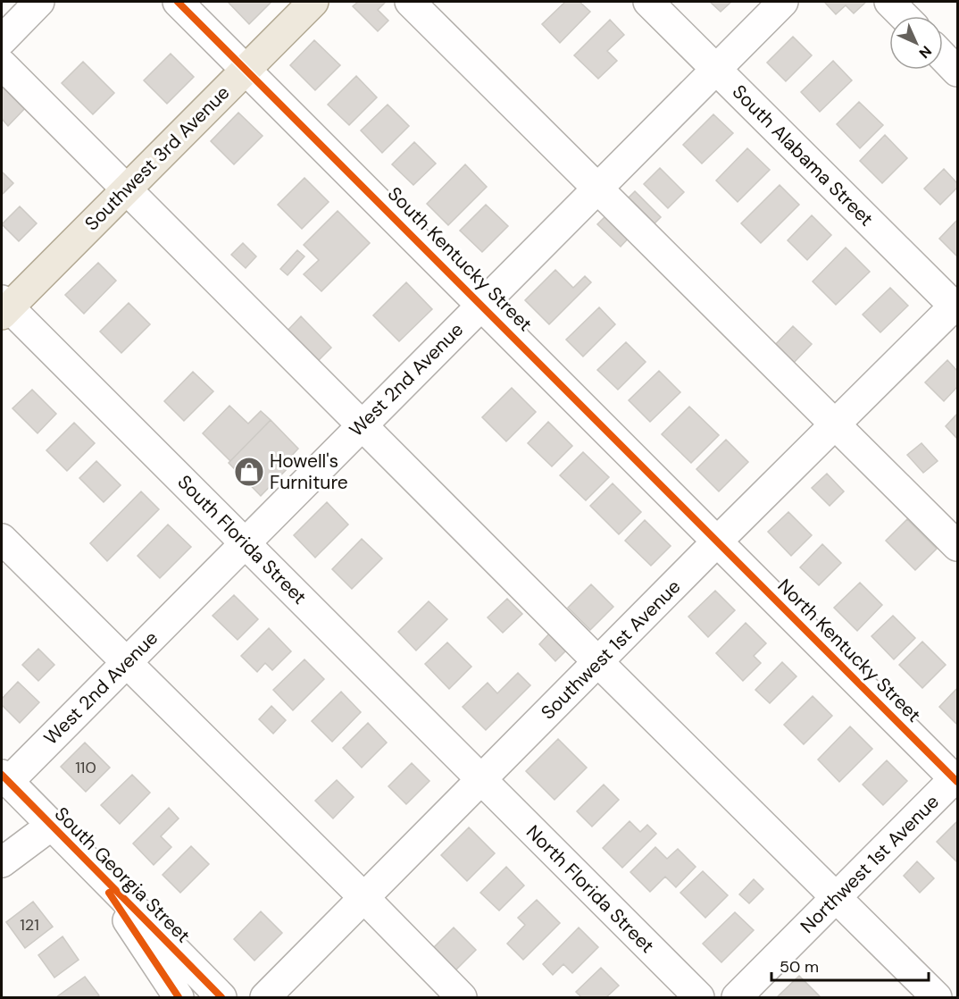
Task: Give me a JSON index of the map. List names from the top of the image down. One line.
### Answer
{"streets":{"main road":["Southwest 3rd Avenue"],"street":["South Alabama Street","South Kentucky Street","West 2nd Avenue","South Florida Street","Southwest 1st Avenue","North Kentucky Street","Northwest 1st Avenue","South Georgia Street","North Florida Street"]},"crossings":[["South Alabama Street","West 2nd Avenue"],["South Alabama Street","Southwest 1st Avenue"],["Southwest 3rd Avenue","South Kentucky Street"],["Southwest 3rd Avenue","South Florida Street"],["South Kentucky Street","West 2nd Avenue"],["South Kentucky Street","Southwest 1st Avenue"],["South Kentucky Street","North Kentucky Street"],["West 2nd Avenue","South Florida Street"],["West 2nd Avenue","South Georgia Street"],["South Florida Street","Southwest 1st Avenue"],["South Florida Street","North Florida Street"],["Southwest 1st Avenue","North Kentucky Street"],["Southwest 1st Avenue","North Florida Street"],["North Kentucky Street","Northwest 1st Avenue"]],"places":{"shop":["Howell's Furniture"]},"house_numbers":["110","121"],"scale_bar":"50 m","north":"bottom right"}
